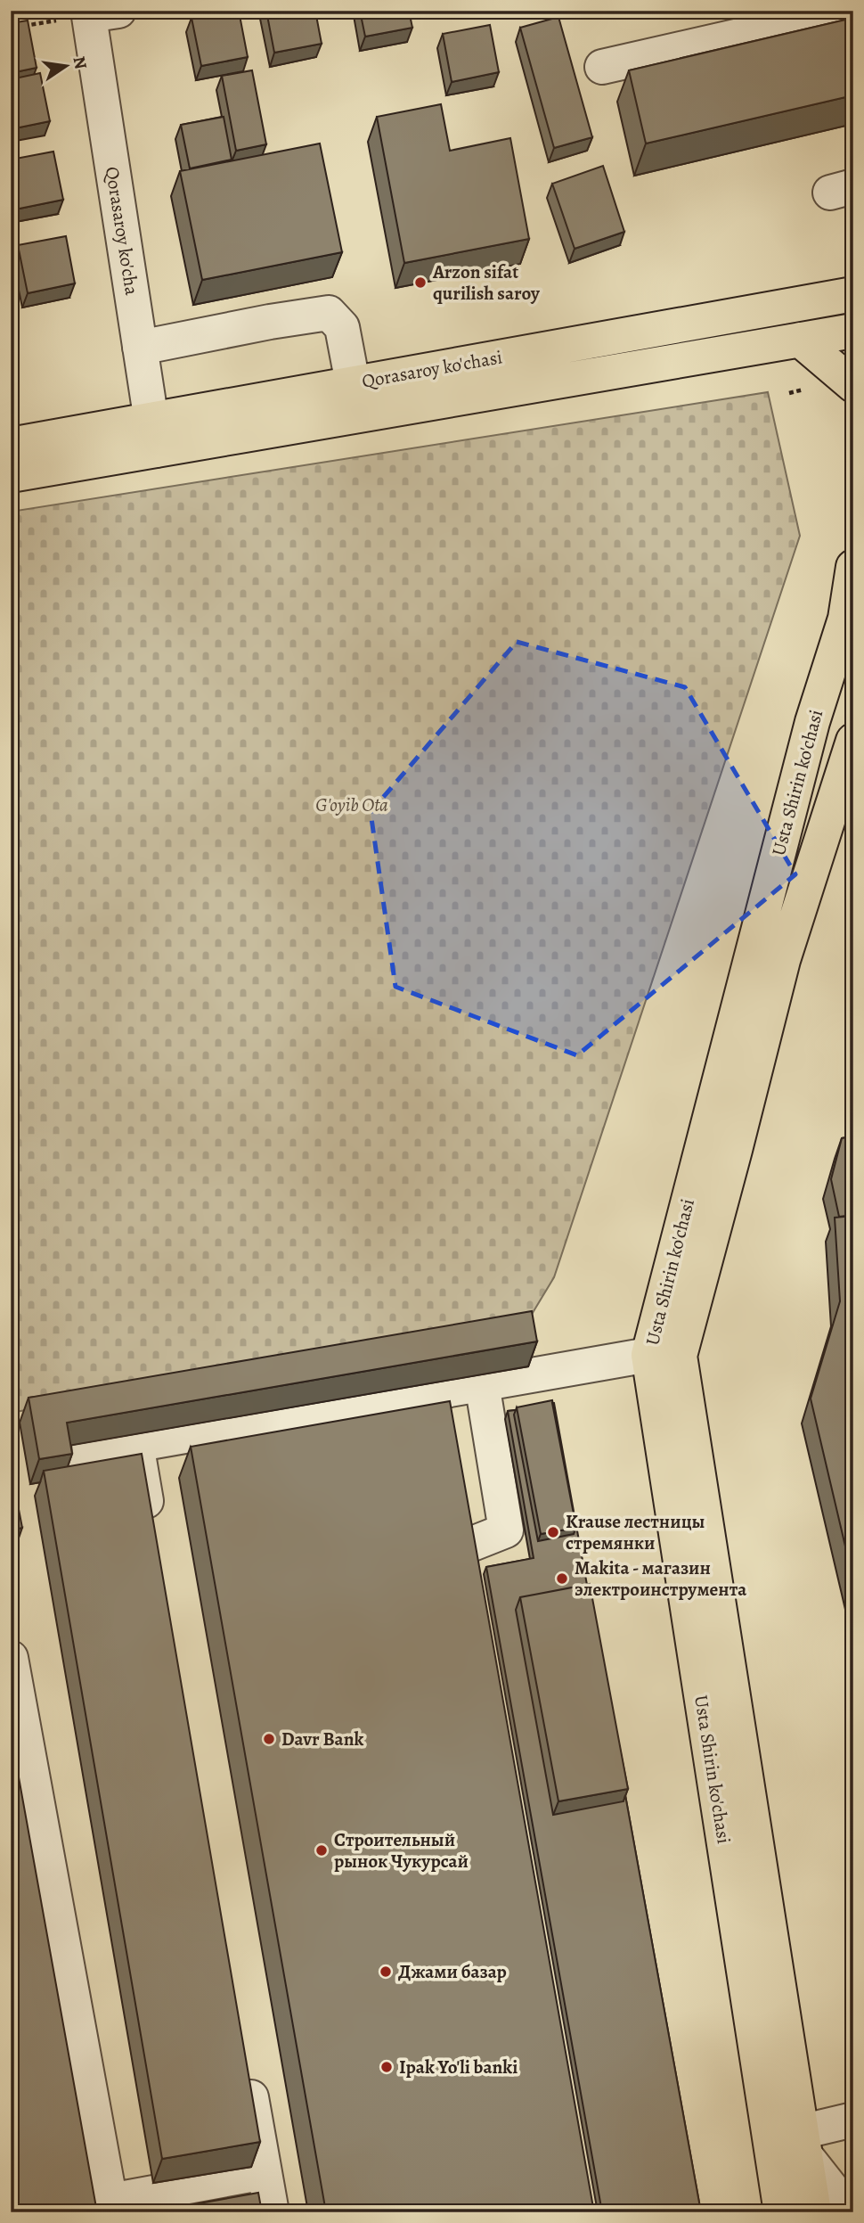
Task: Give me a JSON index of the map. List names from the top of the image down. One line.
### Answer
{"streets":{"main road":["Qorasaroy ko'chasi","Usta Shirin ko'chasi"],"street":["Qorasaroy ko'cha"]},"crossings":[["Qorasaroy ko'cha","Qorasaroy ko'chasi"]],"parks":["G'oyib Ota"],"places":["Arzon sifat qurilish saroy","Krause лестницы стремянки","Makita - магазин электроинструмента","Davr Bank","Строительный рынок Чукурсай","Джами базар","Ipak Yo'li banki"],"north":"right"}
